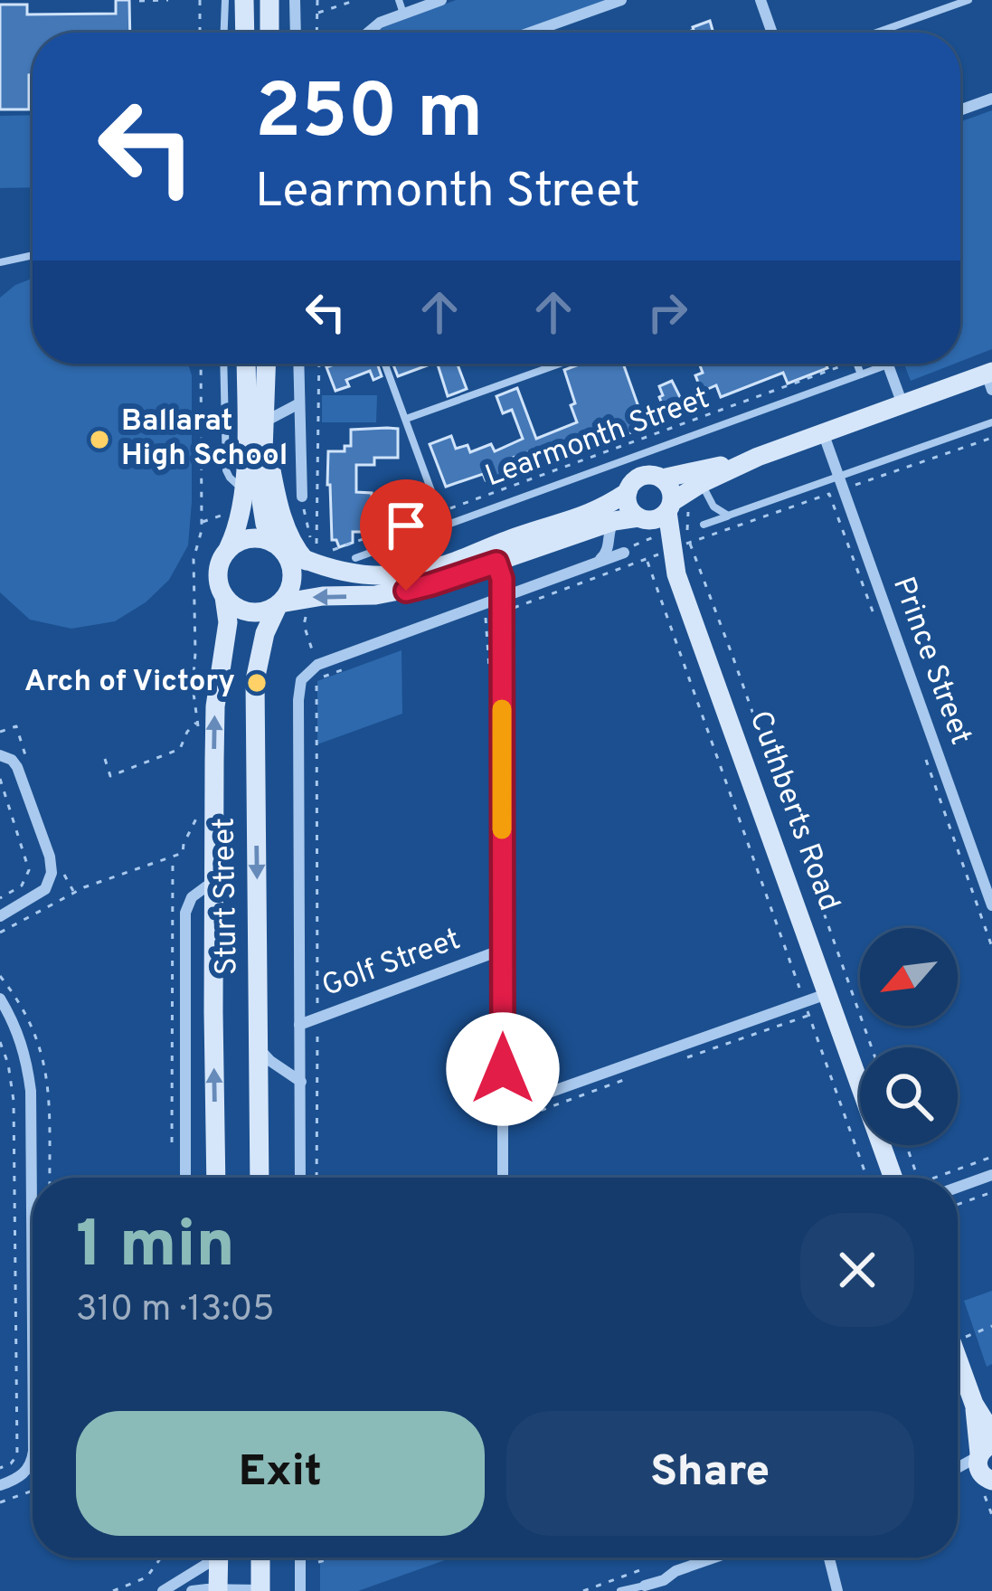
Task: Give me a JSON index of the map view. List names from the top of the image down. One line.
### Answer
{"streets":{"street":["Learmonth Street","Prince Street","Cuthberts Road","Sturt Street","Golf Street"]},"crossings":[["Learmonth Street","Prince Street"],["Learmonth Street","Cuthberts Road"],["Learmonth Street","Sturt Street"]],"places":["Ballarat High School","Arch of Victory"],"north":"bottom left","page":{"turn":["250 m","Learmonth Street"],"heading":["1 min","310 m · 13:05"],"buttons":["Exit","Share"]}}
